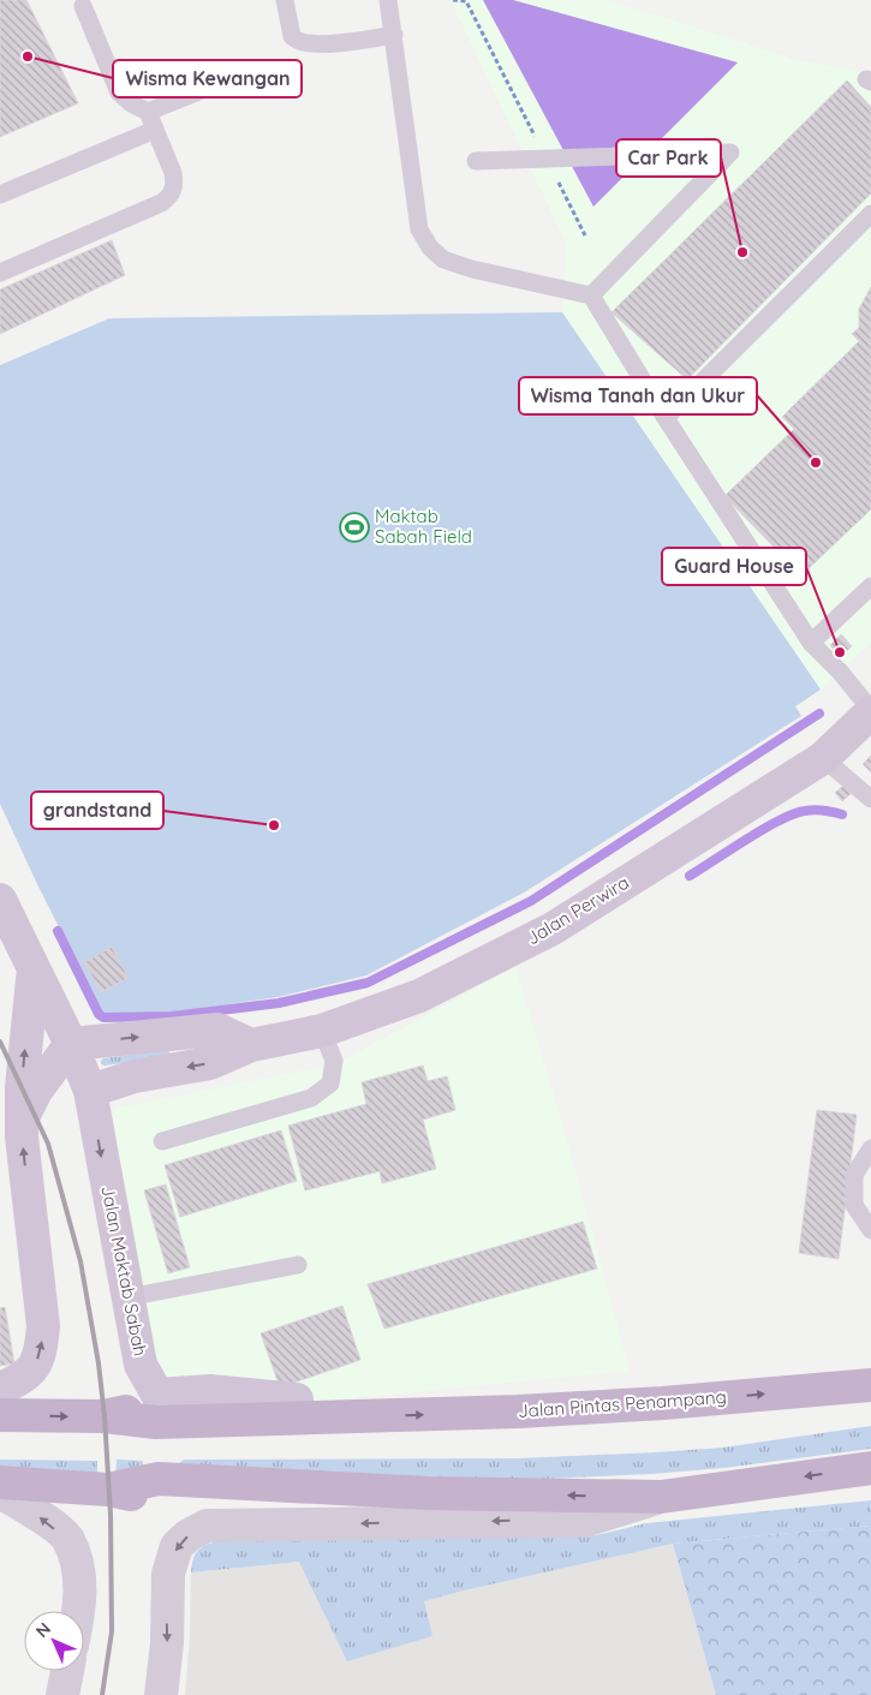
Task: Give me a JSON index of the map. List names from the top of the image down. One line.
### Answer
{"streets":{"main road":["Jalan Pintas Penampang"],"street":["Jalan Perwira","Jalan Maktab Sabah"]},"crossings":[["Jalan Perwira","Jalan Maktab Sabah"],["Jalan Maktab Sabah","Jalan Pintas Penampang"]],"places":{"other":["Wisma Kewangan","Car Park","Wisma Tanah dan Ukur","Guard House","grandstand"],"sports":["Maktab Sabah Field"]},"north":"top left"}
